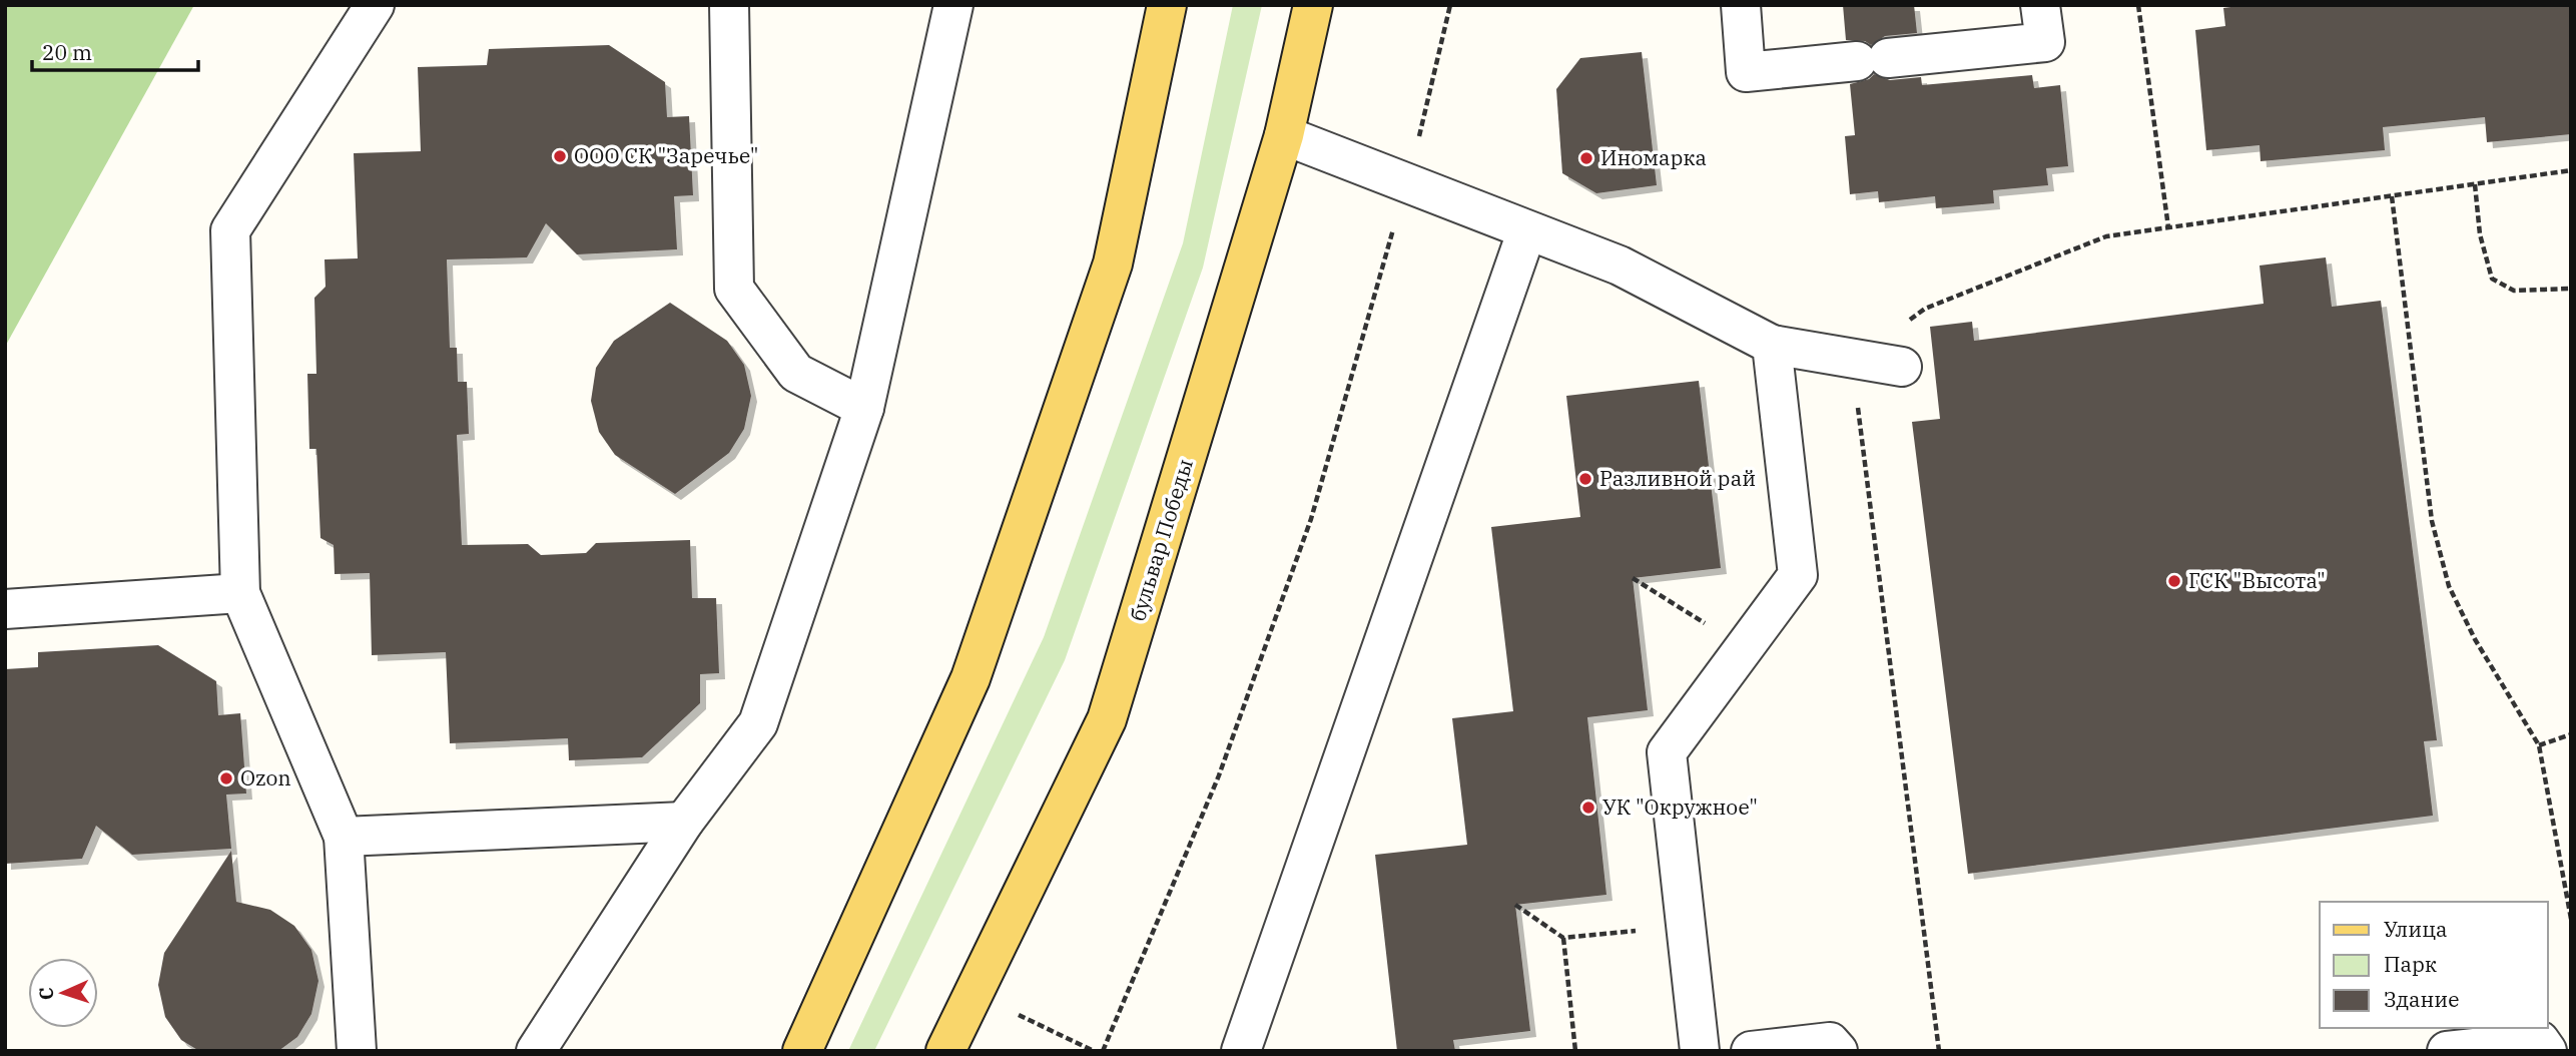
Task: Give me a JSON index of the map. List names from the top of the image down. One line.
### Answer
{"streets":{"main road":["бульвар Победы"]},"places":["ООО СК \"Заречье\"","Иномарка","Разливной рай","ГСК \"Высота\"","Ozon","УК \"Окружное\""],"legend":["Улица","Парк","Здание"],"scale_bar":"20 m","north":"left"}
